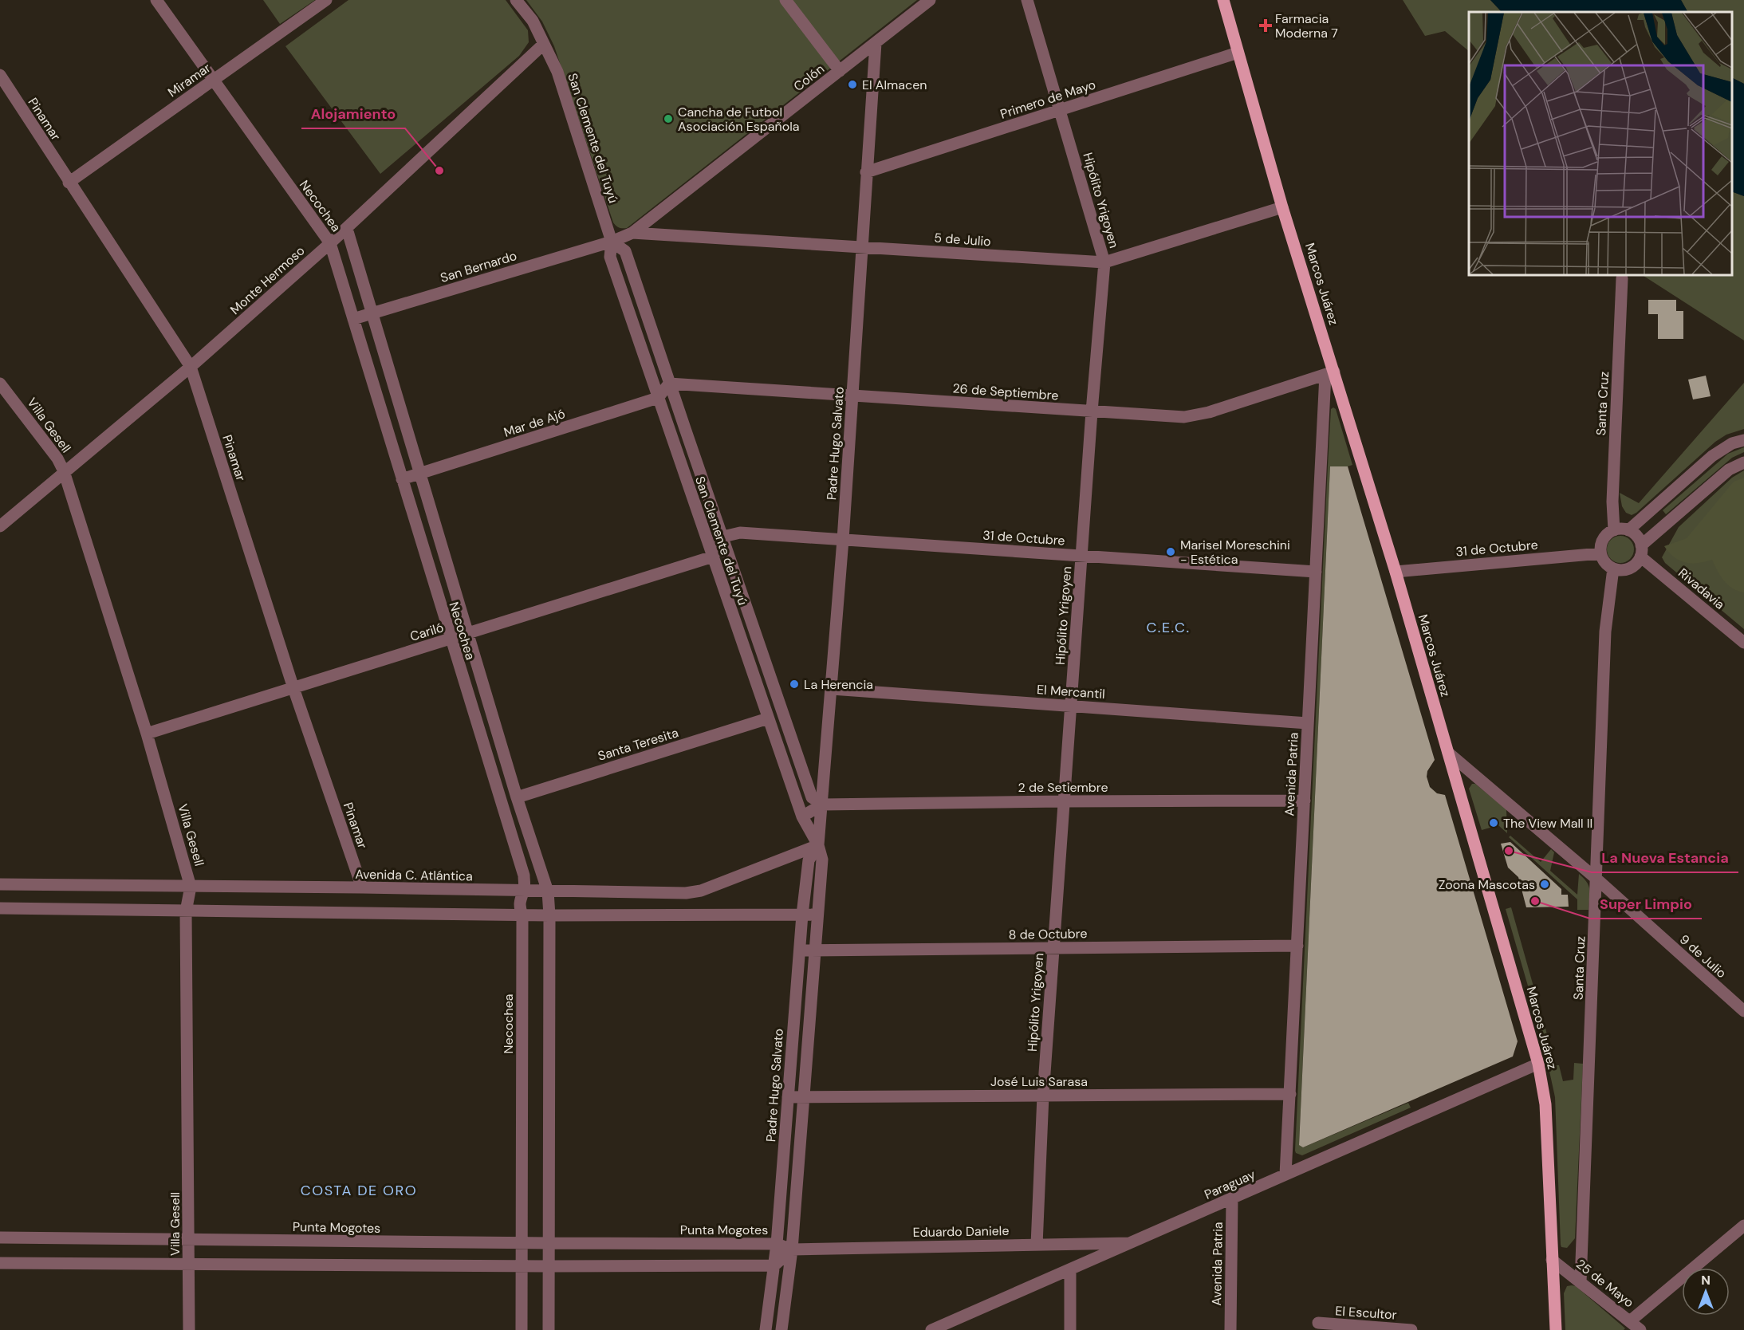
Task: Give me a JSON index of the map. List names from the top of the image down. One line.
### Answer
{"streets":{"main road":["Marcos Juárez"],"street":["Colón","Miramar","Primero de Mayo","Pinamar","San Clemente del Tuyú","Hipólito Yrigoyen","Necochea","5 de Julio","San Bernardo","Monte Hermoso","26 de Septiembre","Santa Cruz","Mar de Ajó","Villa Gesell","Padre Hugo Salvato","31 de Octubre","Rivadavia","Cariló","El Mercantil","Santa Teresita","Avenida Patria","2 de Setiembre","Avenida C. Atlántica","8 de Octubre","9 de Julio","José Luis Sarasa","Paraguay","Punta Mogotes","Eduardo Daniele","25 de Mayo","El Escultor"]},"crossings":[["Colón","San Clemente del Tuyú"],["Colón","5 de Julio"],["Colón","San Bernardo"],["Colón","Padre Hugo Salvato"],["Miramar","Pinamar"],["Miramar","Necochea"],["Primero de Mayo","Hipólito Yrigoyen"],["Primero de Mayo","Marcos Juárez"],["Primero de Mayo","Padre Hugo Salvato"],["Pinamar","Monte Hermoso"],["Pinamar","Cariló"],["Pinamar","Avenida C. Atlántica"],["San Clemente del Tuyú","San Bernardo"],["San Clemente del Tuyú","Monte Hermoso"],["San Clemente del Tuyú","26 de Septiembre"],["San Clemente del Tuyú","Mar de Ajó"],["San Clemente del Tuyú","Padre Hugo Salvato"],["San Clemente del Tuyú","31 de Octubre"],["San Clemente del Tuyú","Cariló"],["San Clemente del Tuyú","Santa Teresita"],["San Clemente del Tuyú","2 de Setiembre"],["San Clemente del Tuyú","Avenida C. Atlántica"],["Hipólito Yrigoyen","5 de Julio"],["Hipólito Yrigoyen","26 de Septiembre"],["Hipólito Yrigoyen","31 de Octubre"],["Hipólito Yrigoyen","El Mercantil"],["Hipólito Yrigoyen","2 de Setiembre"],["Hipólito Yrigoyen","8 de Octubre"],["Hipólito Yrigoyen","José Luis Sarasa"],["Hipólito Yrigoyen","Eduardo Daniele"],["Necochea","San Bernardo"],["Necochea","Monte Hermoso"],["Necochea","Mar de Ajó"],["Necochea","Cariló"],["Necochea","Santa Teresita"],["Necochea","Avenida C. Atlántica"],["Necochea","Punta Mogotes"],["5 de Julio","Marcos Juárez"],["5 de Julio","Padre Hugo Salvato"],["Monte Hermoso","Villa Gesell"],["Marcos Juárez","26 de Septiembre"],["Marcos Juárez","31 de Octubre"],["Marcos Juárez","Avenida Patria"],["Marcos Juárez","9 de Julio"],["Marcos Juárez","Paraguay"],["Marcos Juárez","25 de Mayo"],["26 de Septiembre","Padre Hugo Salvato"],["26 de Septiembre","Avenida Patria"],["Santa Cruz","31 de Octubre"],["Santa Cruz","Rivadavia"],["Santa Cruz","9 de Julio"],["Santa Cruz","25 de Mayo"],["Villa Gesell","Cariló"],["Villa Gesell","Avenida C. Atlántica"],["Villa Gesell","Punta Mogotes"],["Padre Hugo Salvato","31 de Octubre"],["Padre Hugo Salvato","El Mercantil"],["Padre Hugo Salvato","2 de Setiembre"],["Padre Hugo Salvato","Avenida C. Atlántica"],["Padre Hugo Salvato","8 de Octubre"],["Padre Hugo Salvato","José Luis Sarasa"],["Padre Hugo Salvato","Punta Mogotes"],["Padre Hugo Salvato","Eduardo Daniele"],["31 de Octubre","Rivadavia"],["31 de Octubre","Avenida Patria"],["El Mercantil","Avenida Patria"],["Avenida Patria","2 de Setiembre"],["Avenida Patria","8 de Octubre"],["Avenida Patria","José Luis Sarasa"],["Avenida Patria","Paraguay"],["Paraguay","Eduardo Daniele"],["Punta Mogotes","Eduardo Daniele"]],"districts":["C.E.C.","COSTA DE ORO"],"places":{"health":["Farmacia Moderna 7"],"other":["El Almacen","Cancha de Futbol Asociación Española","Alojamiento","Marisel Moreschini - Estética","La Herencia","The View Mall II","La Nueva Estancia","Zoona Mascotas","Super Limpio"]},"north":"top"}
